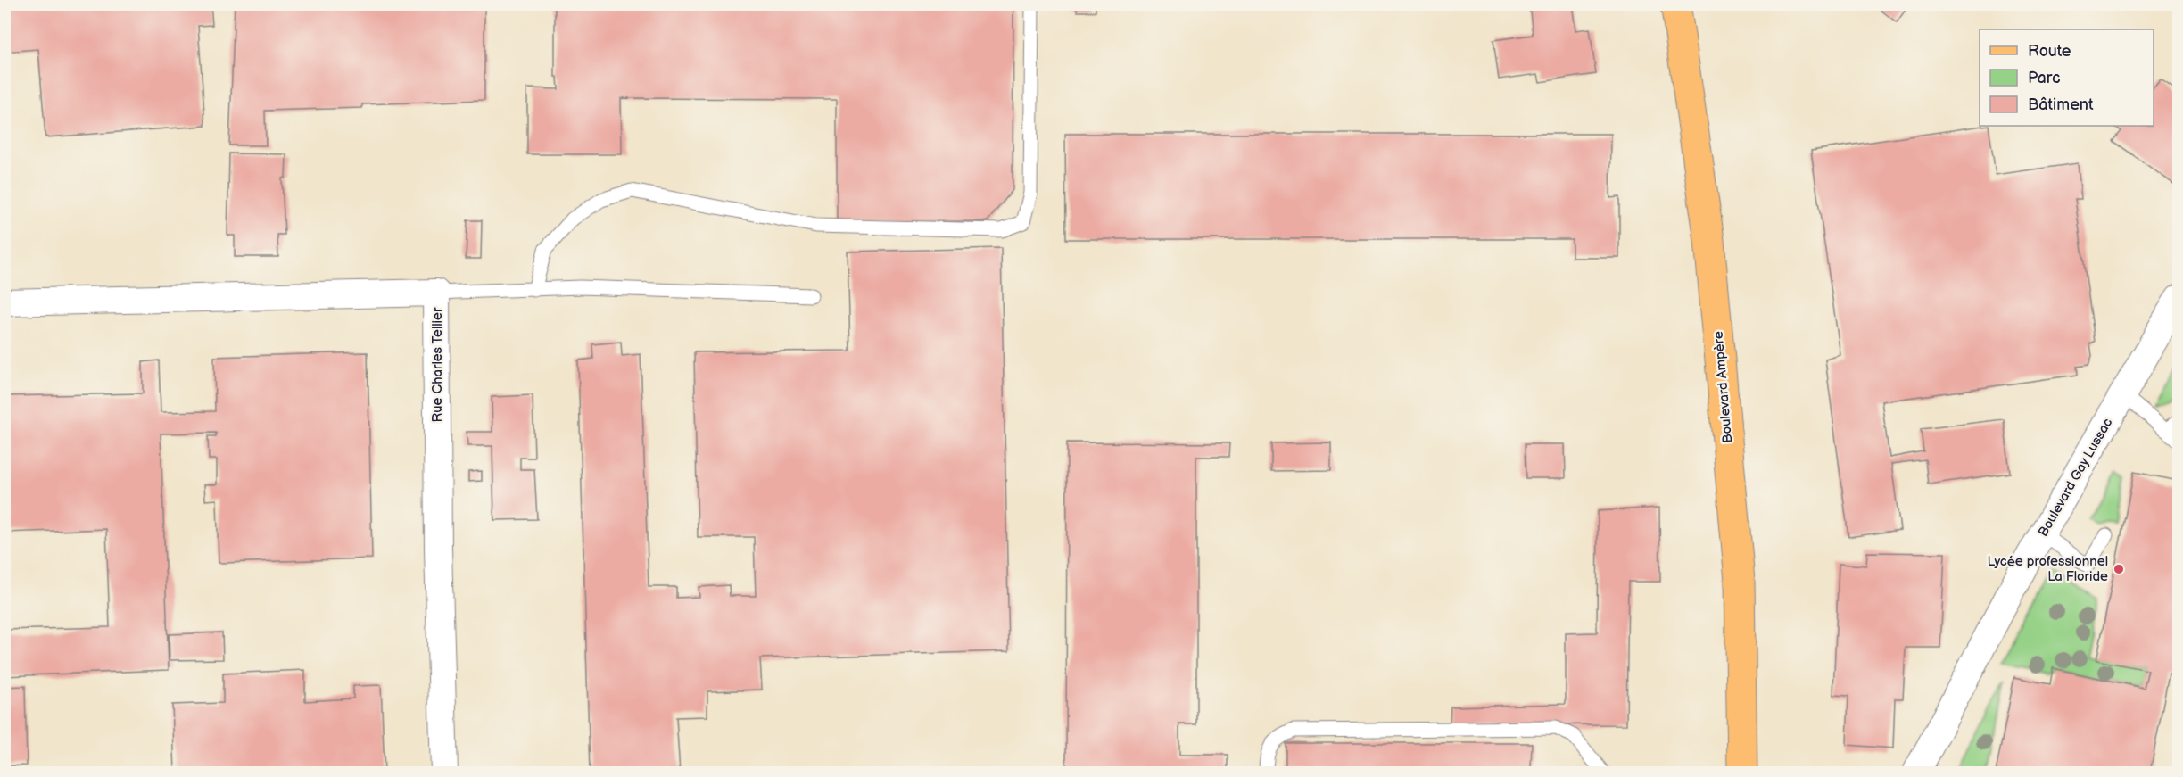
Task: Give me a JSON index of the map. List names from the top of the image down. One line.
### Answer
{"streets":{"main road":["Boulevard Ampère"],"street":["Rue Charles Tellier","Boulevard Gay Lussac"]},"places":["Lycée professionnel La Floride"],"legend":["Route","Parc","Bâtiment"]}
